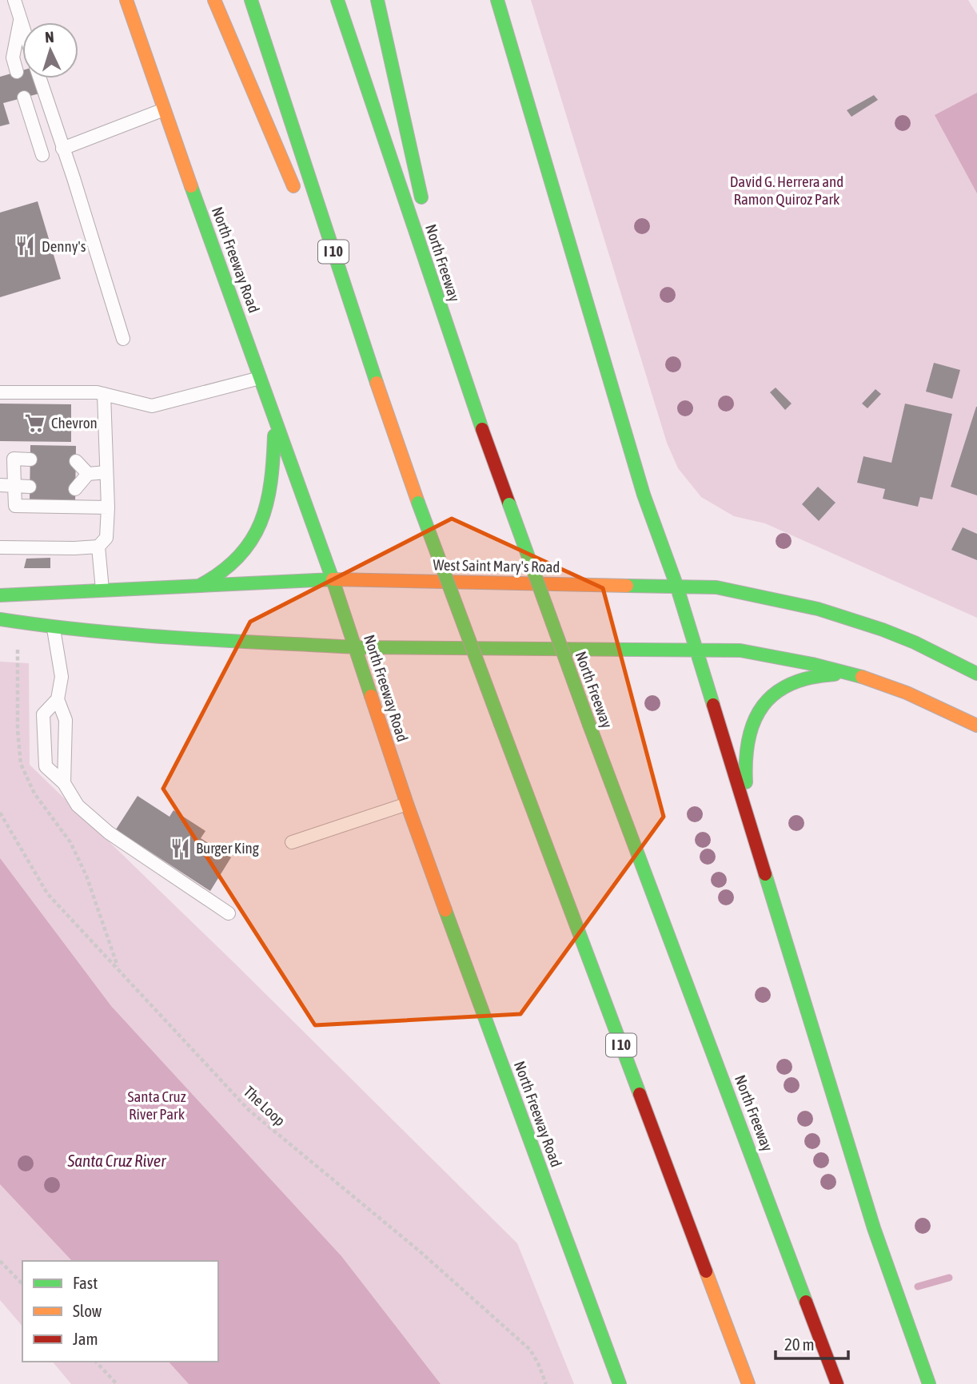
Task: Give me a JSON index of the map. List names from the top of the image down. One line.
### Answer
{"streets":{"main road":["I 10","North Freeway Road","North Freeway","West Saint Mary's Road"],"path":["The Loop"]},"crossings":[["North Freeway Road","West Saint Mary's Road"]],"water":["Santa Cruz River"],"parks":["David G. Herrera and Ramon Quiroz Park","Santa Cruz River Park"],"places":{"restaurant":["Denny's","Burger King"],"supermarket":["Chevron"]},"legend":["Fast","Slow","Jam"],"scale_bar":"20 m","north":"top"}
